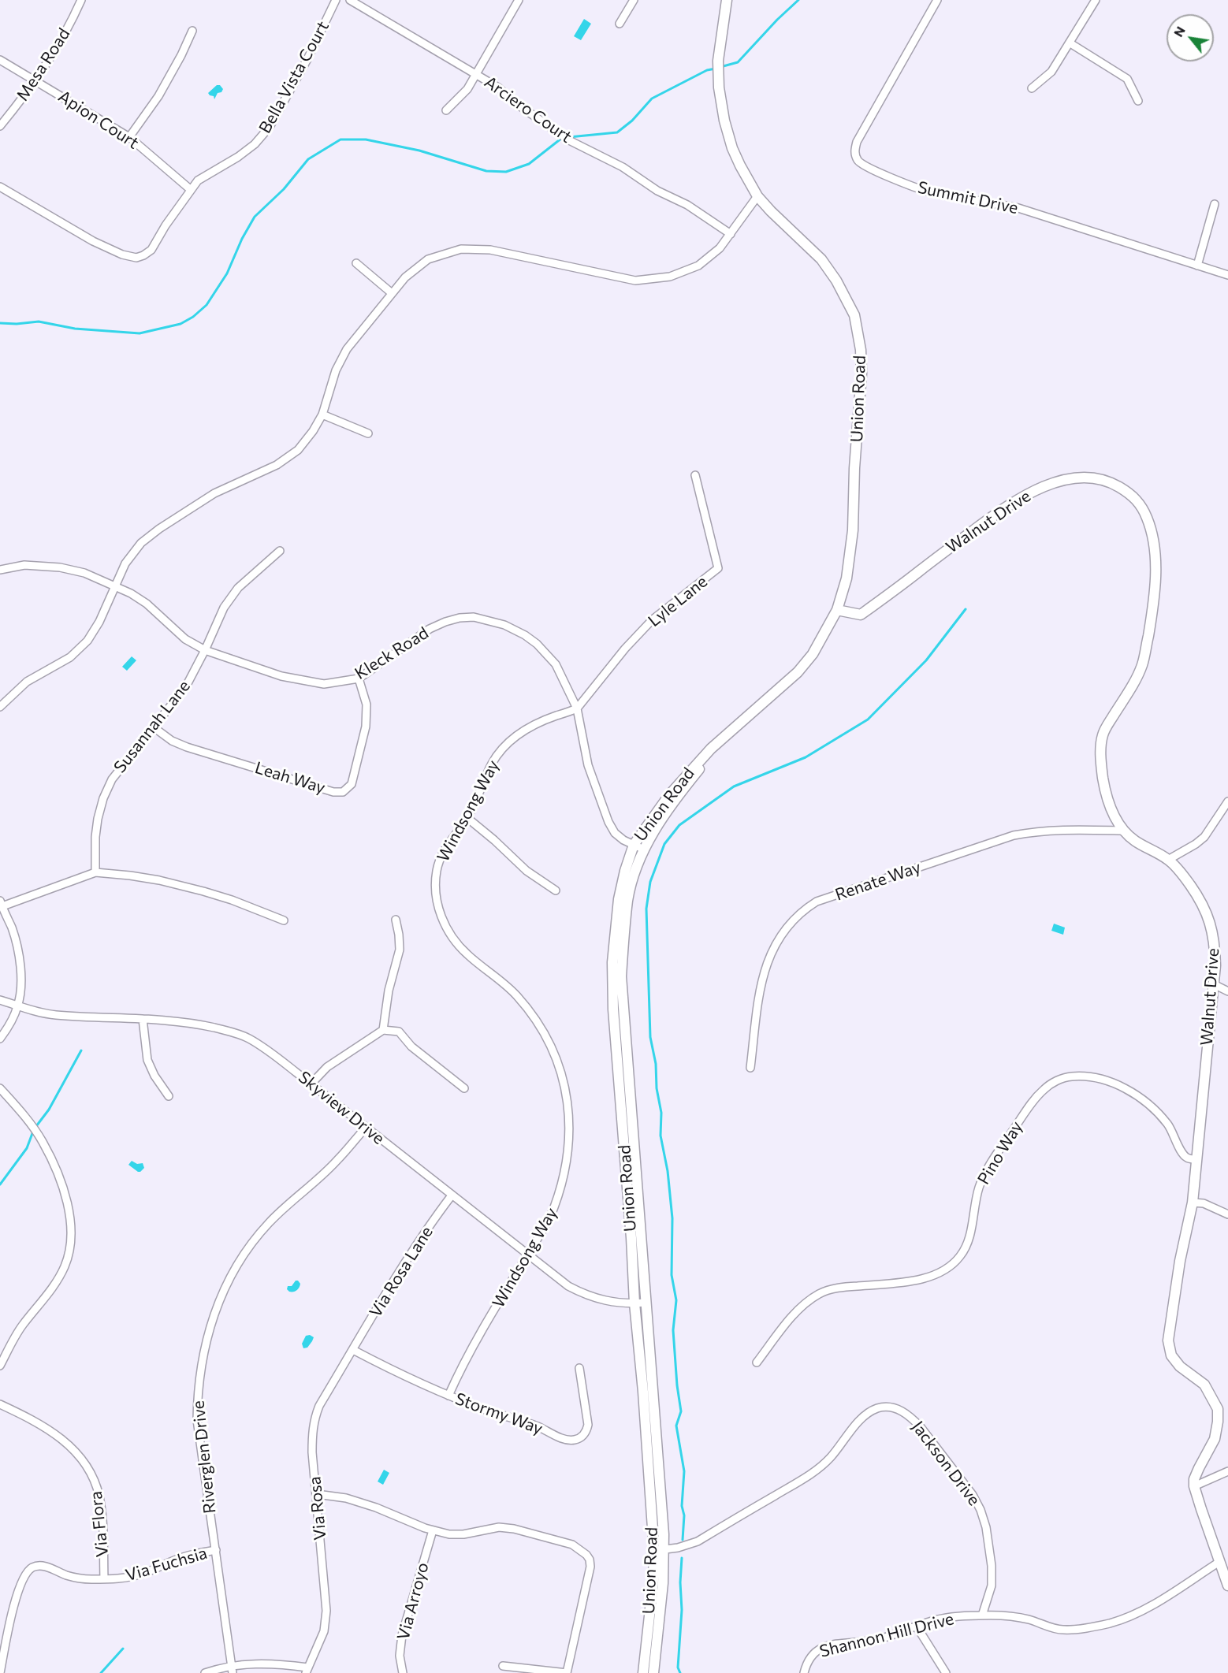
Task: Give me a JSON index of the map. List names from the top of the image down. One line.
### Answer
{"streets":{"main road":["Union Road","Walnut Drive"],"street":["Mesa Road","Bella Vista Court","Arciero Court","Apion Court","Summit Drive","Lyle Lane","Kleck Road","Susannah Lane","Leah Way","Windsong Way","Renate Way","Skyview Drive","Pino Way","Via Rosa Lane","Stormy Way","Riverglen Drive","Jackson Drive","Via Rosa","Via Flora","Via Fuchsia","Via Arroyo","Shannon Hill Drive"]},"crossings":[["Mesa Road","Apion Court"],["Bella Vista Court","Apion Court"],["Union Road","Walnut Drive"],["Union Road","Kleck Road"],["Union Road","Skyview Drive"],["Union Road","Jackson Drive"],["Walnut Drive","Renate Way"],["Walnut Drive","Pino Way"],["Lyle Lane","Kleck Road"],["Lyle Lane","Windsong Way"],["Kleck Road","Susannah Lane"],["Kleck Road","Leah Way"],["Kleck Road","Windsong Way"],["Susannah Lane","Leah Way"],["Windsong Way","Skyview Drive"],["Windsong Way","Stormy Way"],["Skyview Drive","Via Rosa Lane"],["Skyview Drive","Riverglen Drive"],["Via Rosa Lane","Stormy Way"],["Via Rosa Lane","Via Rosa"],["Stormy Way","Via Rosa"],["Riverglen Drive","Via Fuchsia"],["Jackson Drive","Shannon Hill Drive"],["Via Flora","Via Fuchsia"]],"north":"top left"}
